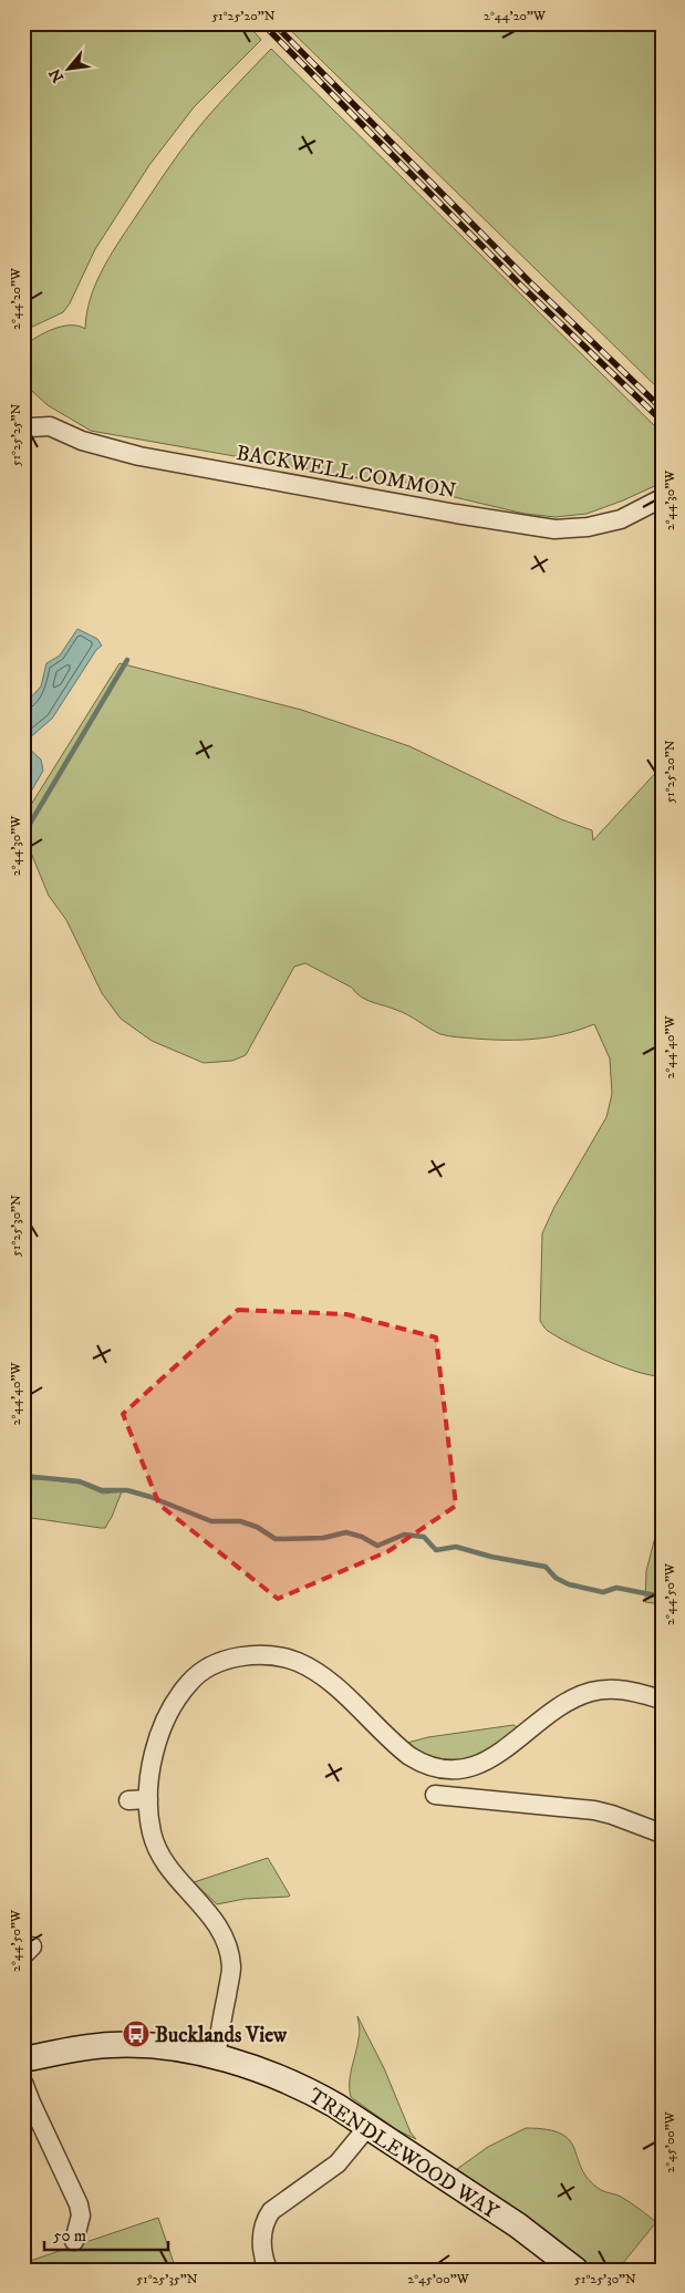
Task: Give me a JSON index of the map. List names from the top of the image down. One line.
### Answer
{"streets":{"street":["BACKWELL COMMON","TRENDLEWOOD WAY"]},"places":{"bus stop":["Bucklands View"]},"scale_bar":"50 m","north":"bottom left","coordinates":["51°25'20\"N","2°44'20\"W","51°25'25\"N","2°44'30\"W","2°44'40\"W","51°25'30\"N","2°44'50\"W","2°45'00\"W","51°25'35\"N"]}
